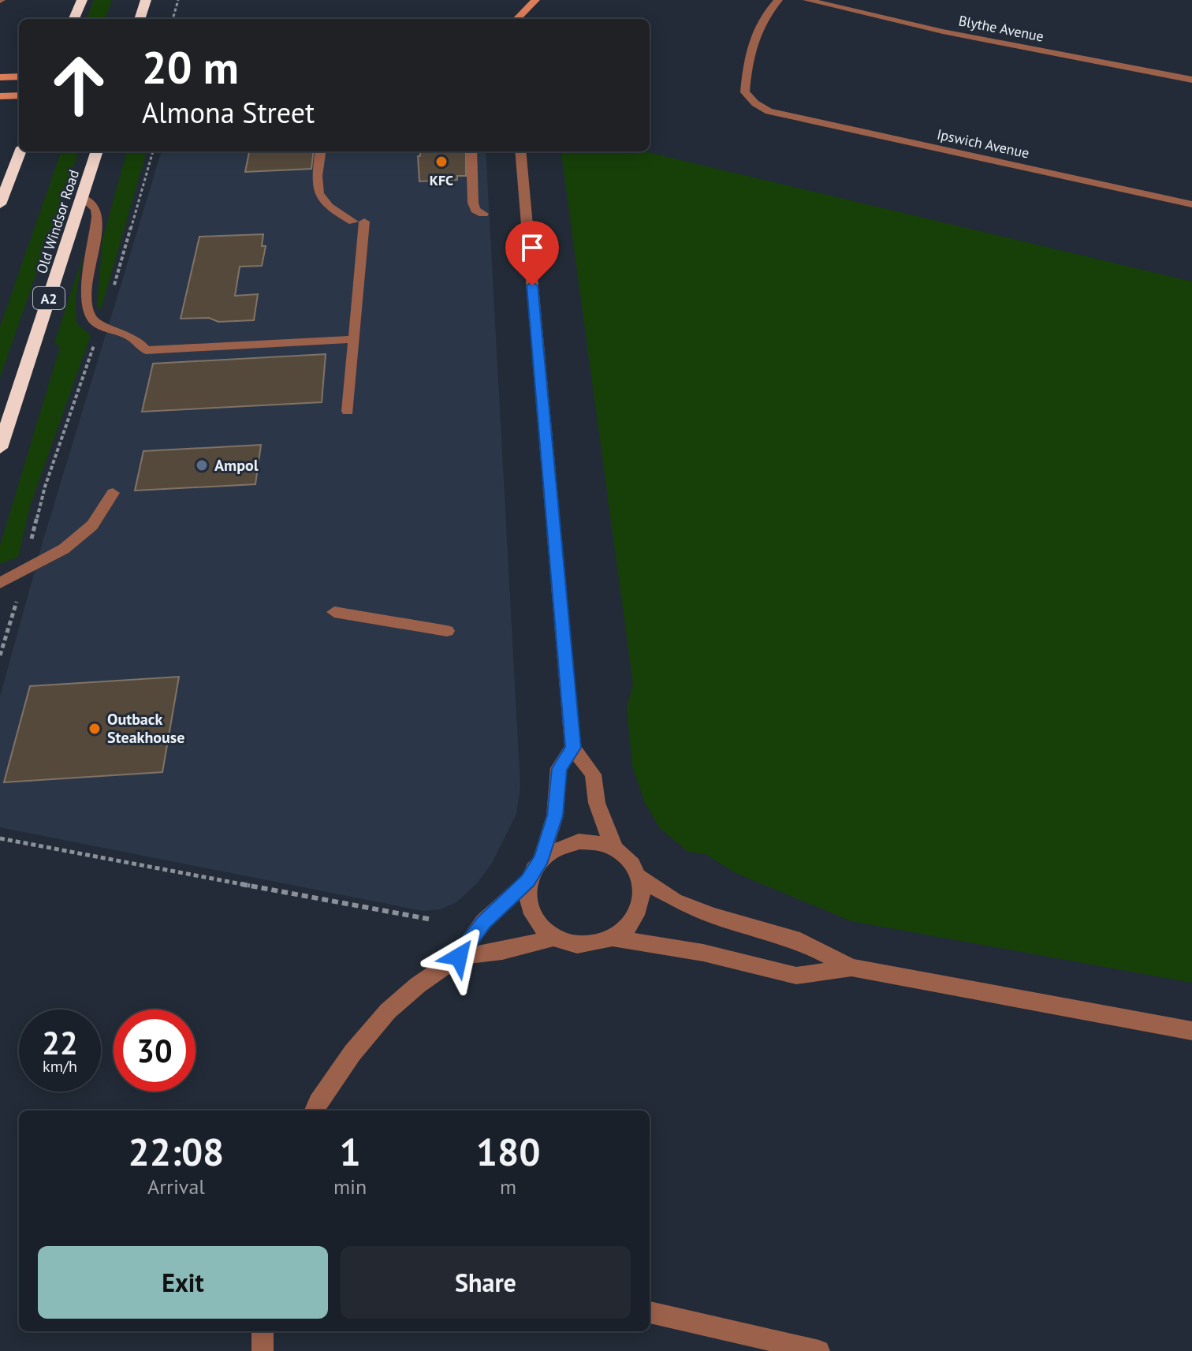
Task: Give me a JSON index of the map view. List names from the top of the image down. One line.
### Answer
{"streets":{"highway":["Old Windsor Road","A2"],"street":["Blythe Avenue","Ipswich Avenue"]},"places":["KFC","Ampol","Outback Steakhouse"],"page":{"turn":["20 m","Almona Street"],"speed":"22 km/h","limit":"30","eta":["22:08","Arrival","1","min","180","m"],"buttons":["Exit","Share"]}}
